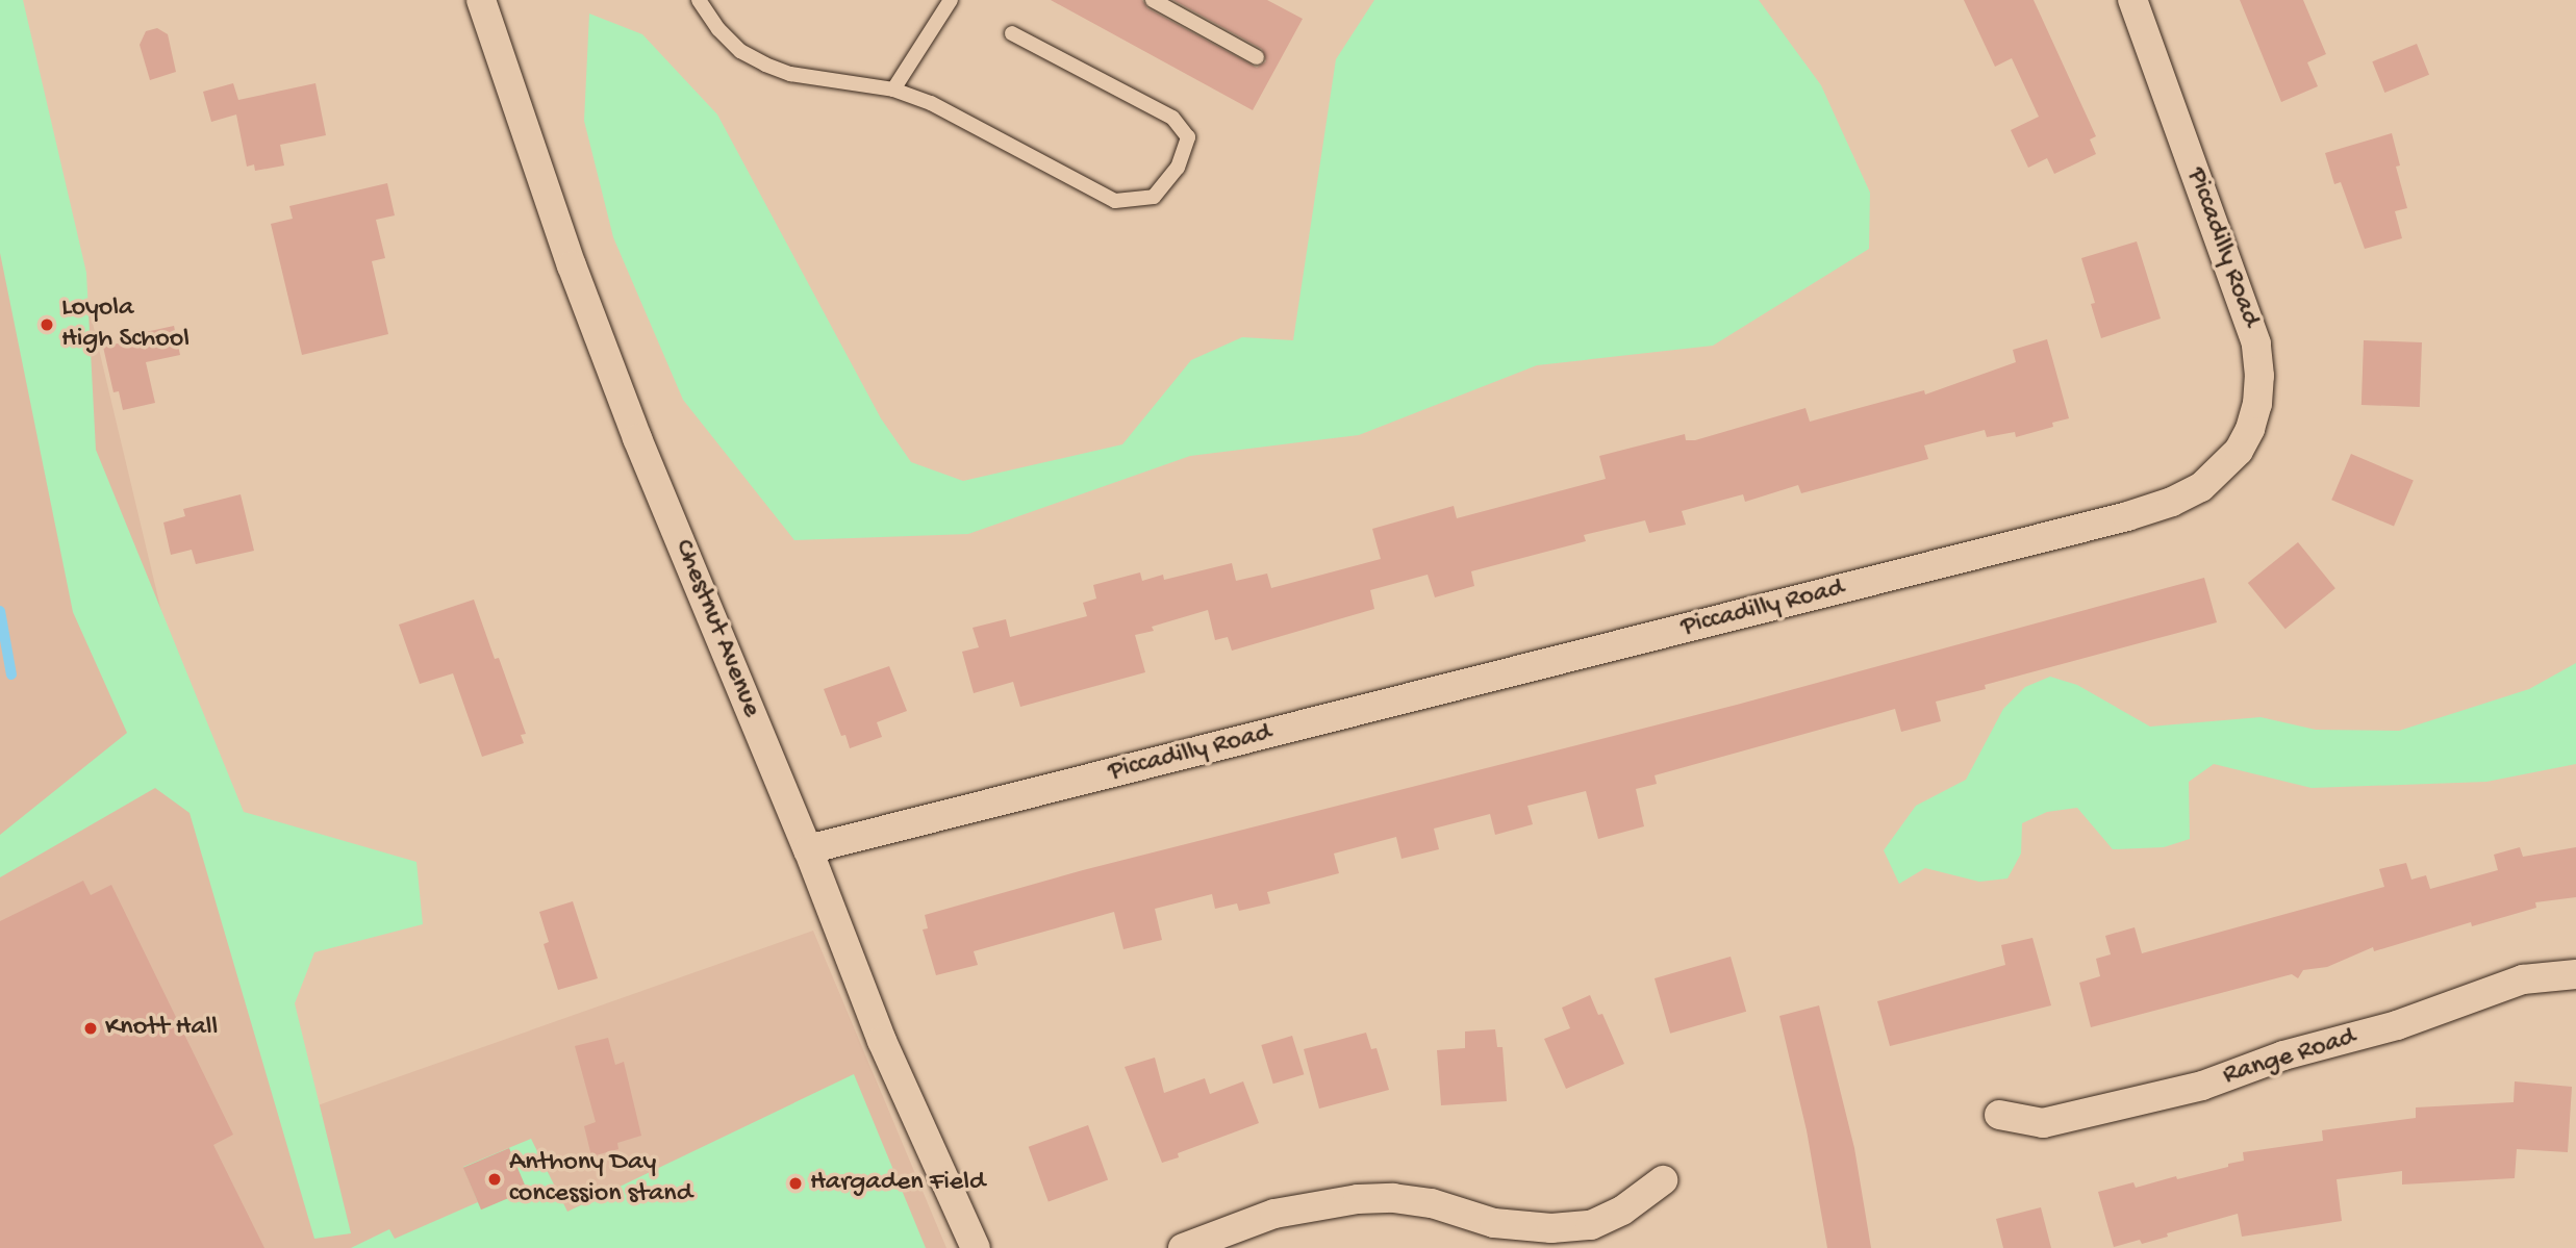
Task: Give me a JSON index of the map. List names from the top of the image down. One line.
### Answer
{"streets":{"street":["Piccadilly Road","Chestnut Avenue","Range Road"]},"crossings":[["Piccadilly Road","Chestnut Avenue"]],"places":["Loyola High School","Knott Hall","Anthony Day concession stand","Hargaden Field"]}
